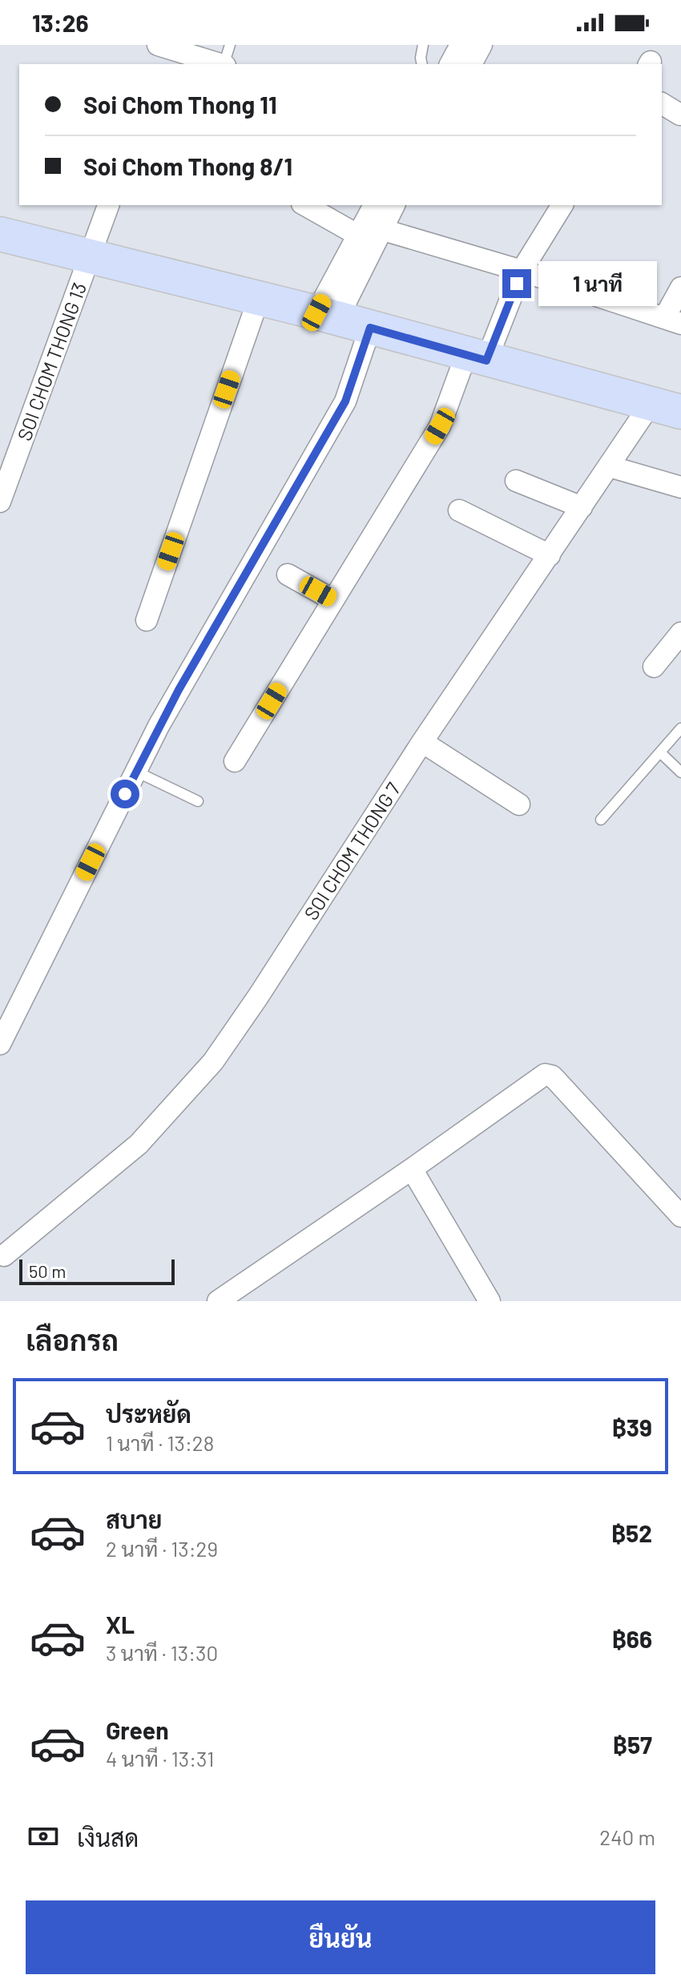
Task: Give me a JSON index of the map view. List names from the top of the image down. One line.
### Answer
{"streets":{"street":["SOI CHOM THONG 13","SOI CHOM THONG 7"]},"scale_bar":"50 m","page":{"status":"13:26","banner":["Soi Chom Thong 11","Soi Chom Thong 8/1"],"bubble":"1 นาที","scale":"50 m","heading":"เลือกรถ","list":[{"name":"ประหยัด","note":"1 นาที · 13:28","value":"฿39"},{"name":"สบาย","note":"2 นาที · 13:29","value":"฿52"},{"name":"XL","note":"3 นาที · 13:30","value":"฿66"},{"name":"Green","note":"4 นาที · 13:31","value":"฿57"}],"pay":["เงินสด","240 m"],"buttons":"ยืนยัน"}}
